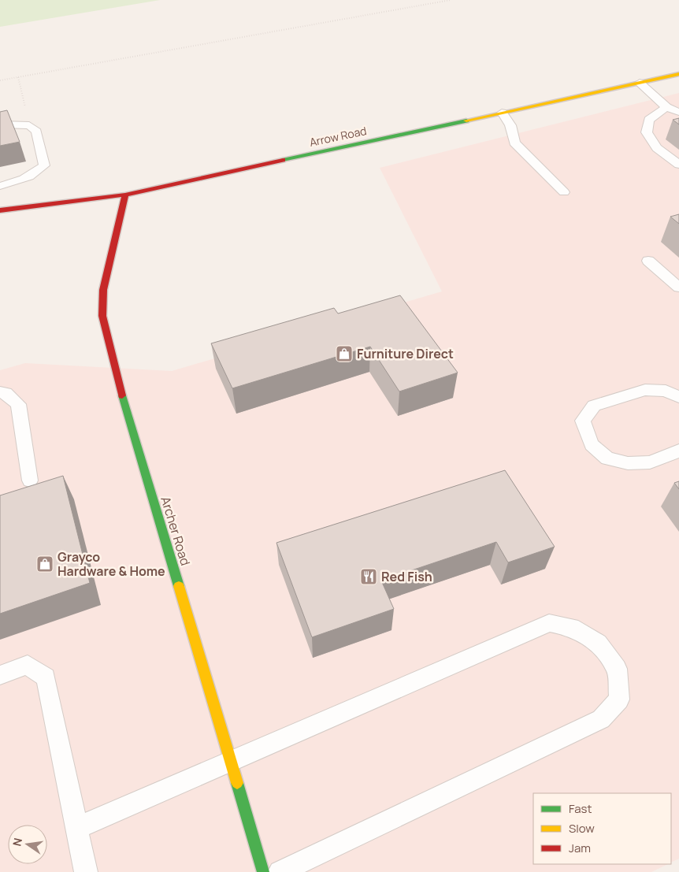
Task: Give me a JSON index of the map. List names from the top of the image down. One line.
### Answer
{"streets":{"street":["Arrow Road","Archer Road"]},"crossings":[["Arrow Road","Archer Road"]],"places":{"shop":["Furniture Direct","Grayco Hardware & Home"],"restaurant":["Red Fish"]},"legend":["Fast","Slow","Jam"],"north":"left"}
